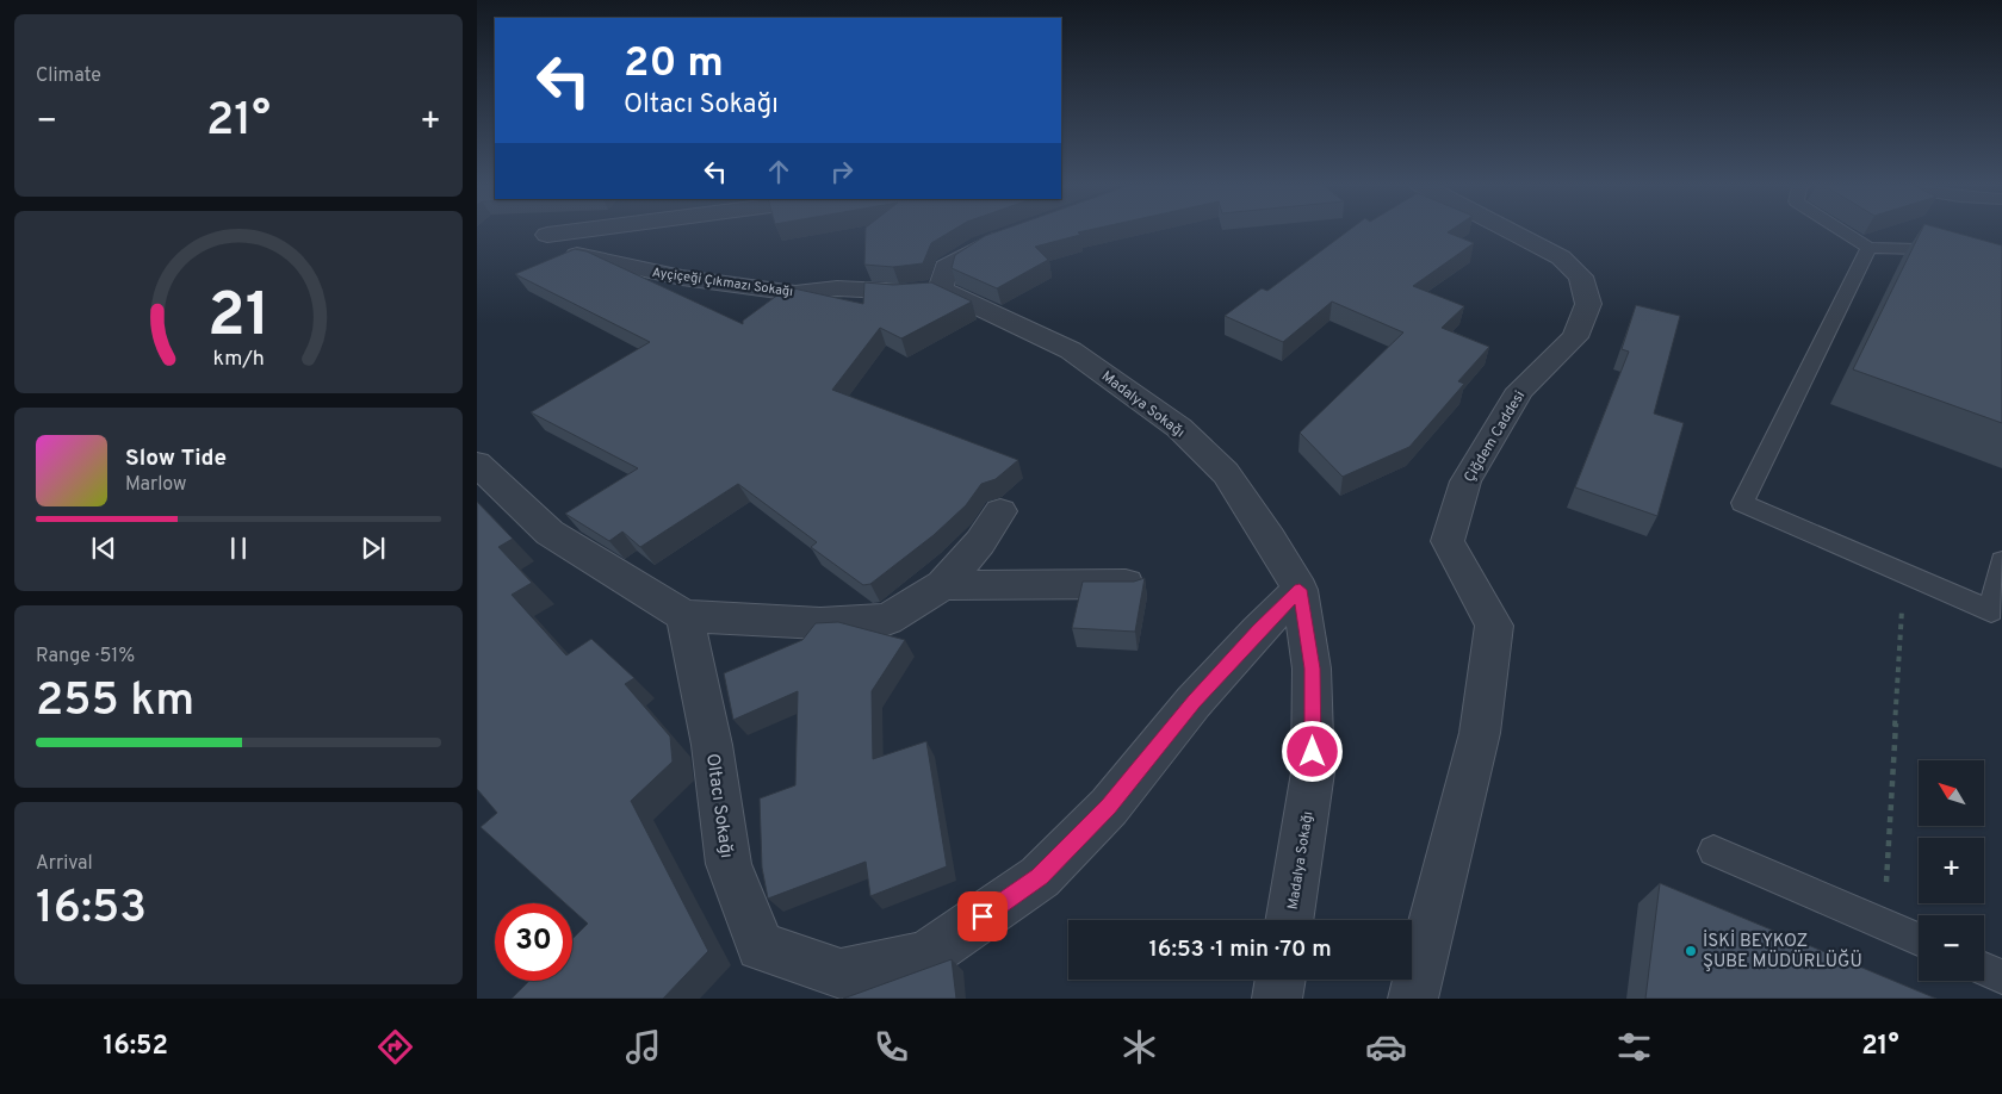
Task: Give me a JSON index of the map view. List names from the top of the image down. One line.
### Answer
{"streets":{"street":["Ayçiçeği Çıkmazı Sokağı","Madalya Sokağı","Çiğdem Caddesi","Oltacı Sokağı"]},"crossings":[["Ayçiçeği Çıkmazı Sokağı","Madalya Sokağı"],["Madalya Sokağı","Oltacı Sokağı"]],"places":["İSKİ BEYKOZ ŞUBE MÜDÜRLÜĞÜ"],"north":"top left","page":{"tile":["Climate",["Range · 51%","255 km"],["Arrival","16:53"]],"turn":["20 m","Oltacı Sokağı"],"heat":["−","21°","+"],"song":["Slow Tide","Marlow"],"map_buttons":["+","−"],"limit":"30","trip":"16:53 · 1 min · 70 m","tabs":["16:52","21°"],"gauge":["21","km/h"]}}
